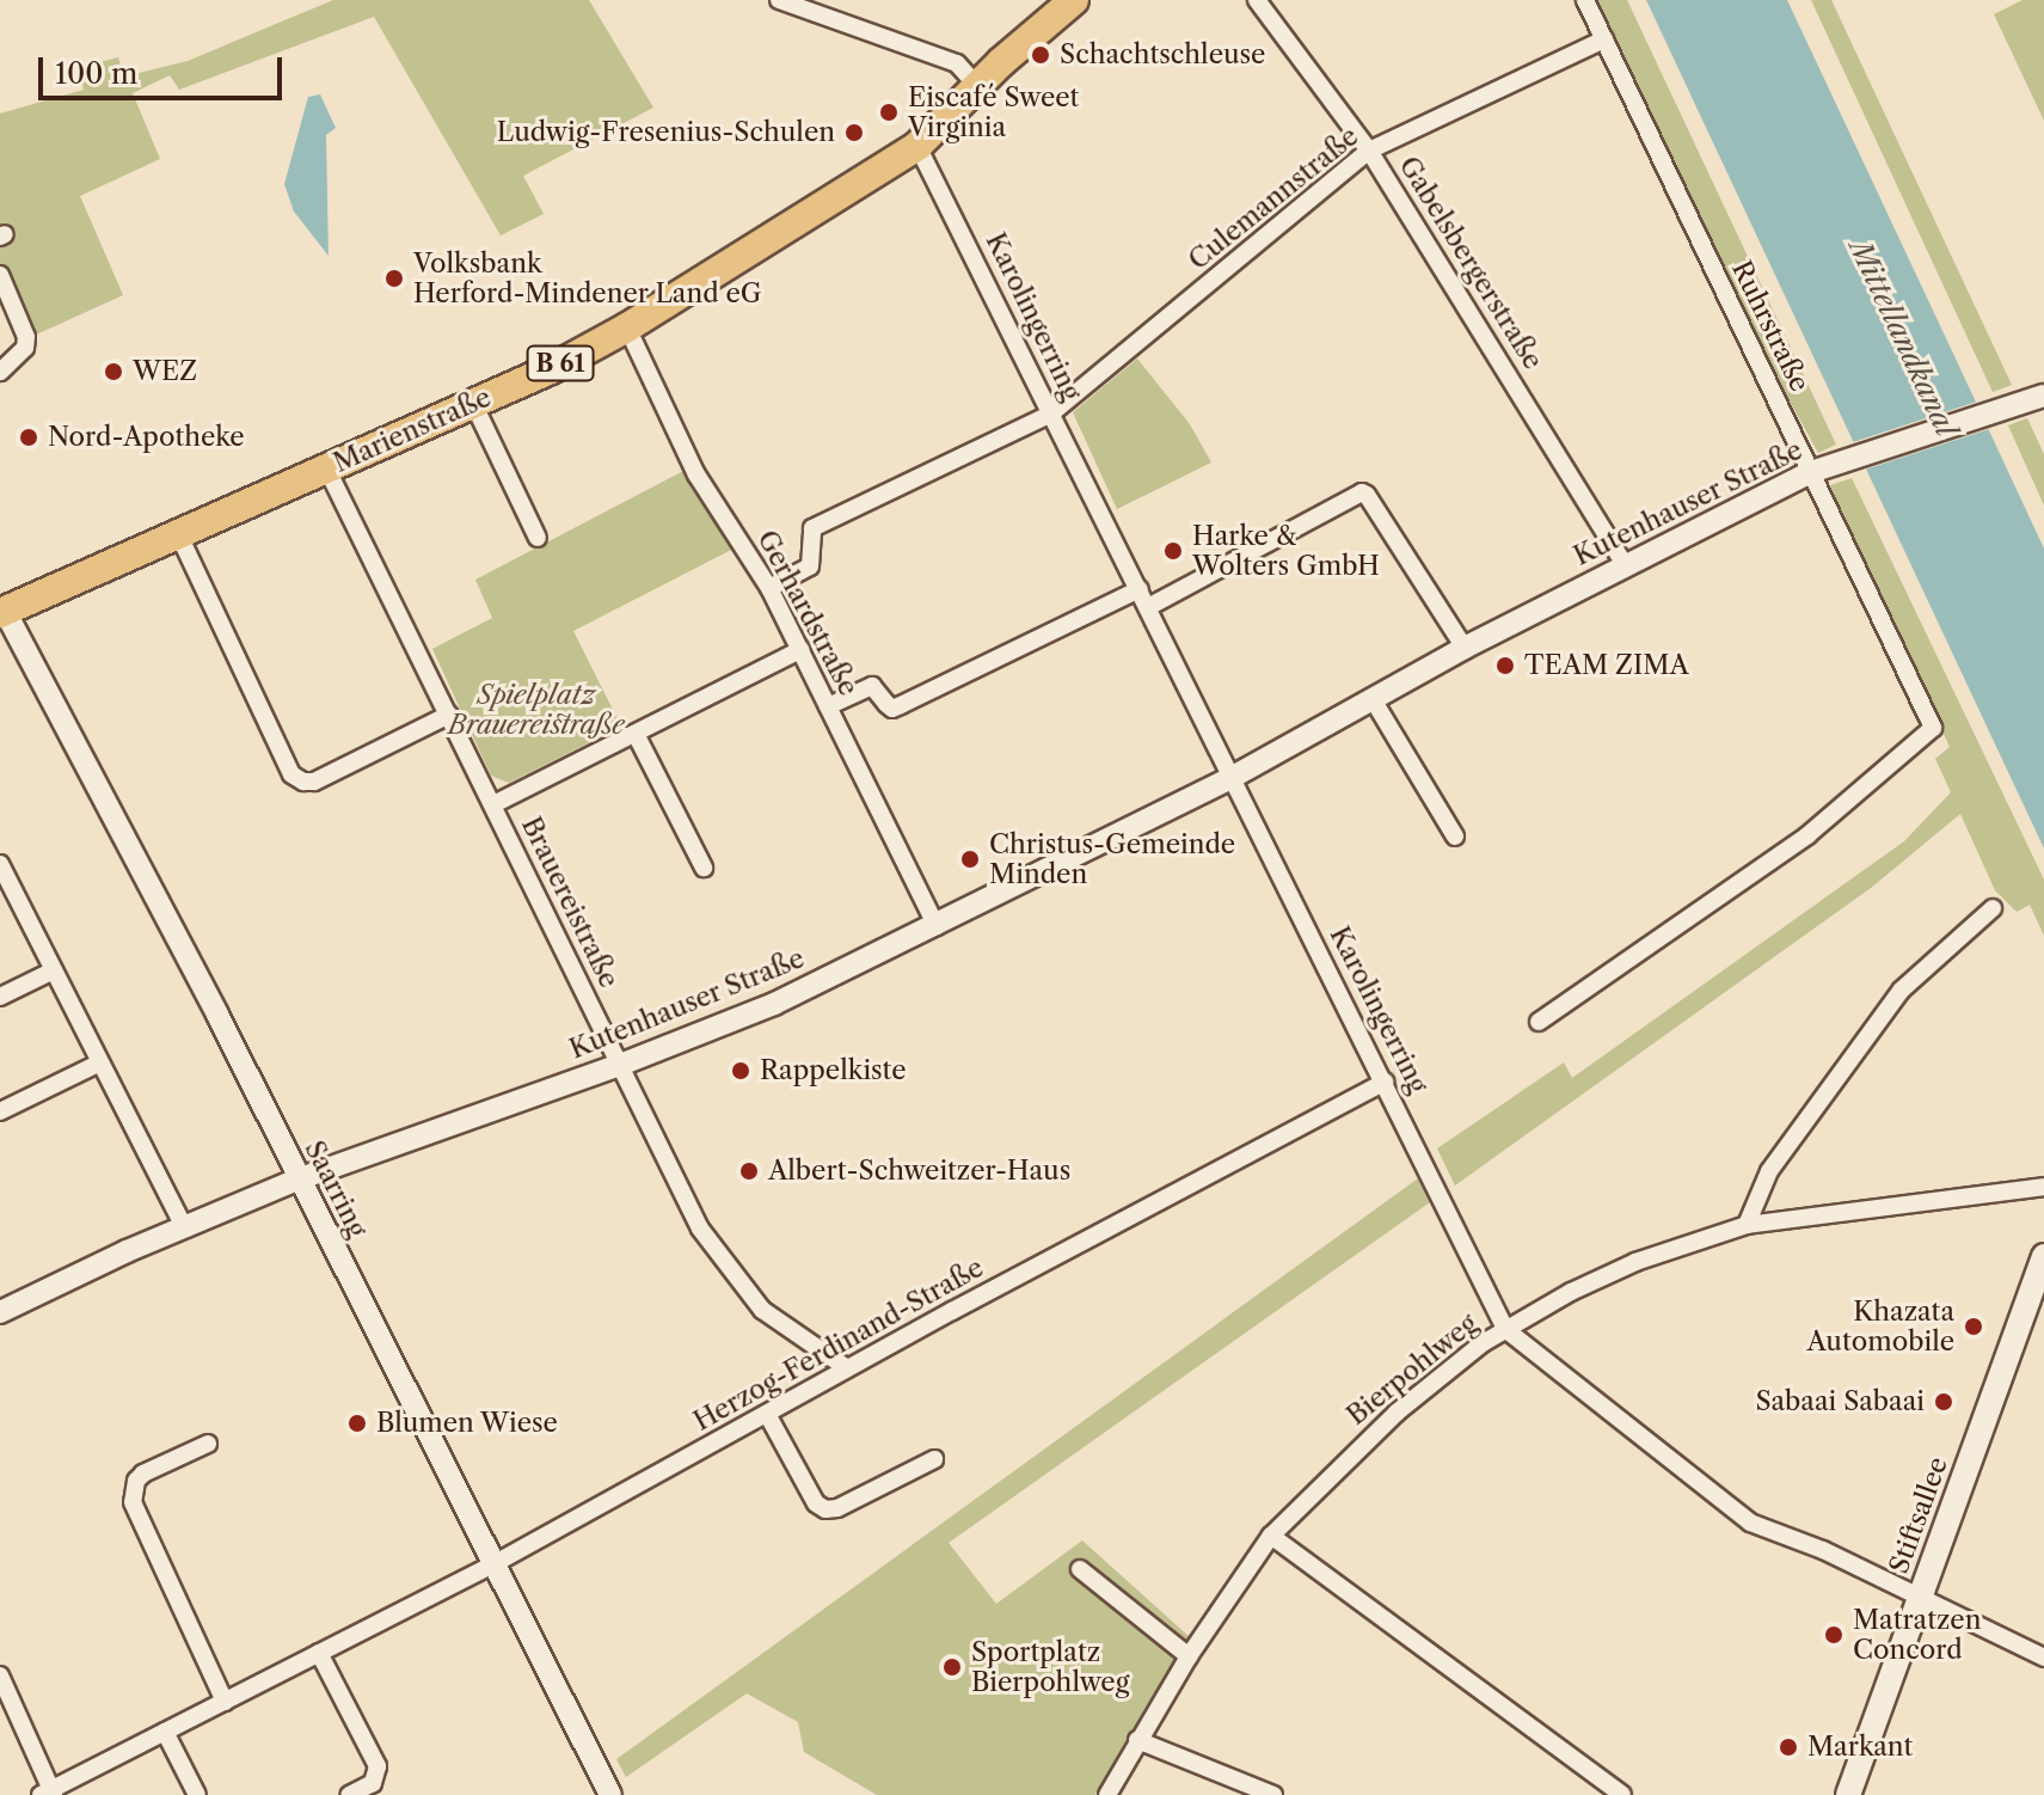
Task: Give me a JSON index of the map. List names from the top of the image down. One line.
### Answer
{"streets":{"main road":["B 61","Marienstraße","Stiftsallee"],"street":["Culemannstraße","Gabelsbergerstraße","Karolingerring","Ruhrstraße","Kutenhauser Straße","Gerhardstraße","Brauereistraße","Saarring","Herzog-Ferdinand-Straße","Bierpohlweg"]},"crossings":[["Culemannstraße","Gabelsbergerstraße"],["Culemannstraße","Karolingerring"],["Culemannstraße","Ruhrstraße"],["Culemannstraße","Gerhardstraße"],["Gabelsbergerstraße","Kutenhauser Straße"],["Karolingerring","Marienstraße"],["Karolingerring","Kutenhauser Straße"],["Karolingerring","Herzog-Ferdinand-Straße"],["Karolingerring","Bierpohlweg"],["Karolingerring","Stiftsallee"],["Ruhrstraße","Kutenhauser Straße"],["Marienstraße","Gerhardstraße"],["Marienstraße","Brauereistraße"],["Marienstraße","Saarring"],["Kutenhauser Straße","Gerhardstraße"],["Kutenhauser Straße","Brauereistraße"],["Kutenhauser Straße","Saarring"],["Brauereistraße","Herzog-Ferdinand-Straße"],["Saarring","Herzog-Ferdinand-Straße"]],"water":["Mittellandkanal"],"parks":["Spielplatz Brauereistraße"],"places":["Schachtschleuse","Eiscafé Sweet Virginia","Ludwig-Fresenius-Schulen","Volksbank Herford-Mindener Land eG","WEZ","Nord-Apotheke","Harke & Wolters GmbH","TEAM ZIMA","Christus-Gemeinde Minden","Rappelkiste","Albert-Schweitzer-Haus","Khazata Automobile","Sabaai Sabaai","Blumen Wiese","Matratzen Concord","Sportplatz Bierpohlweg","Markant"],"scale_bar":"100 m"}
